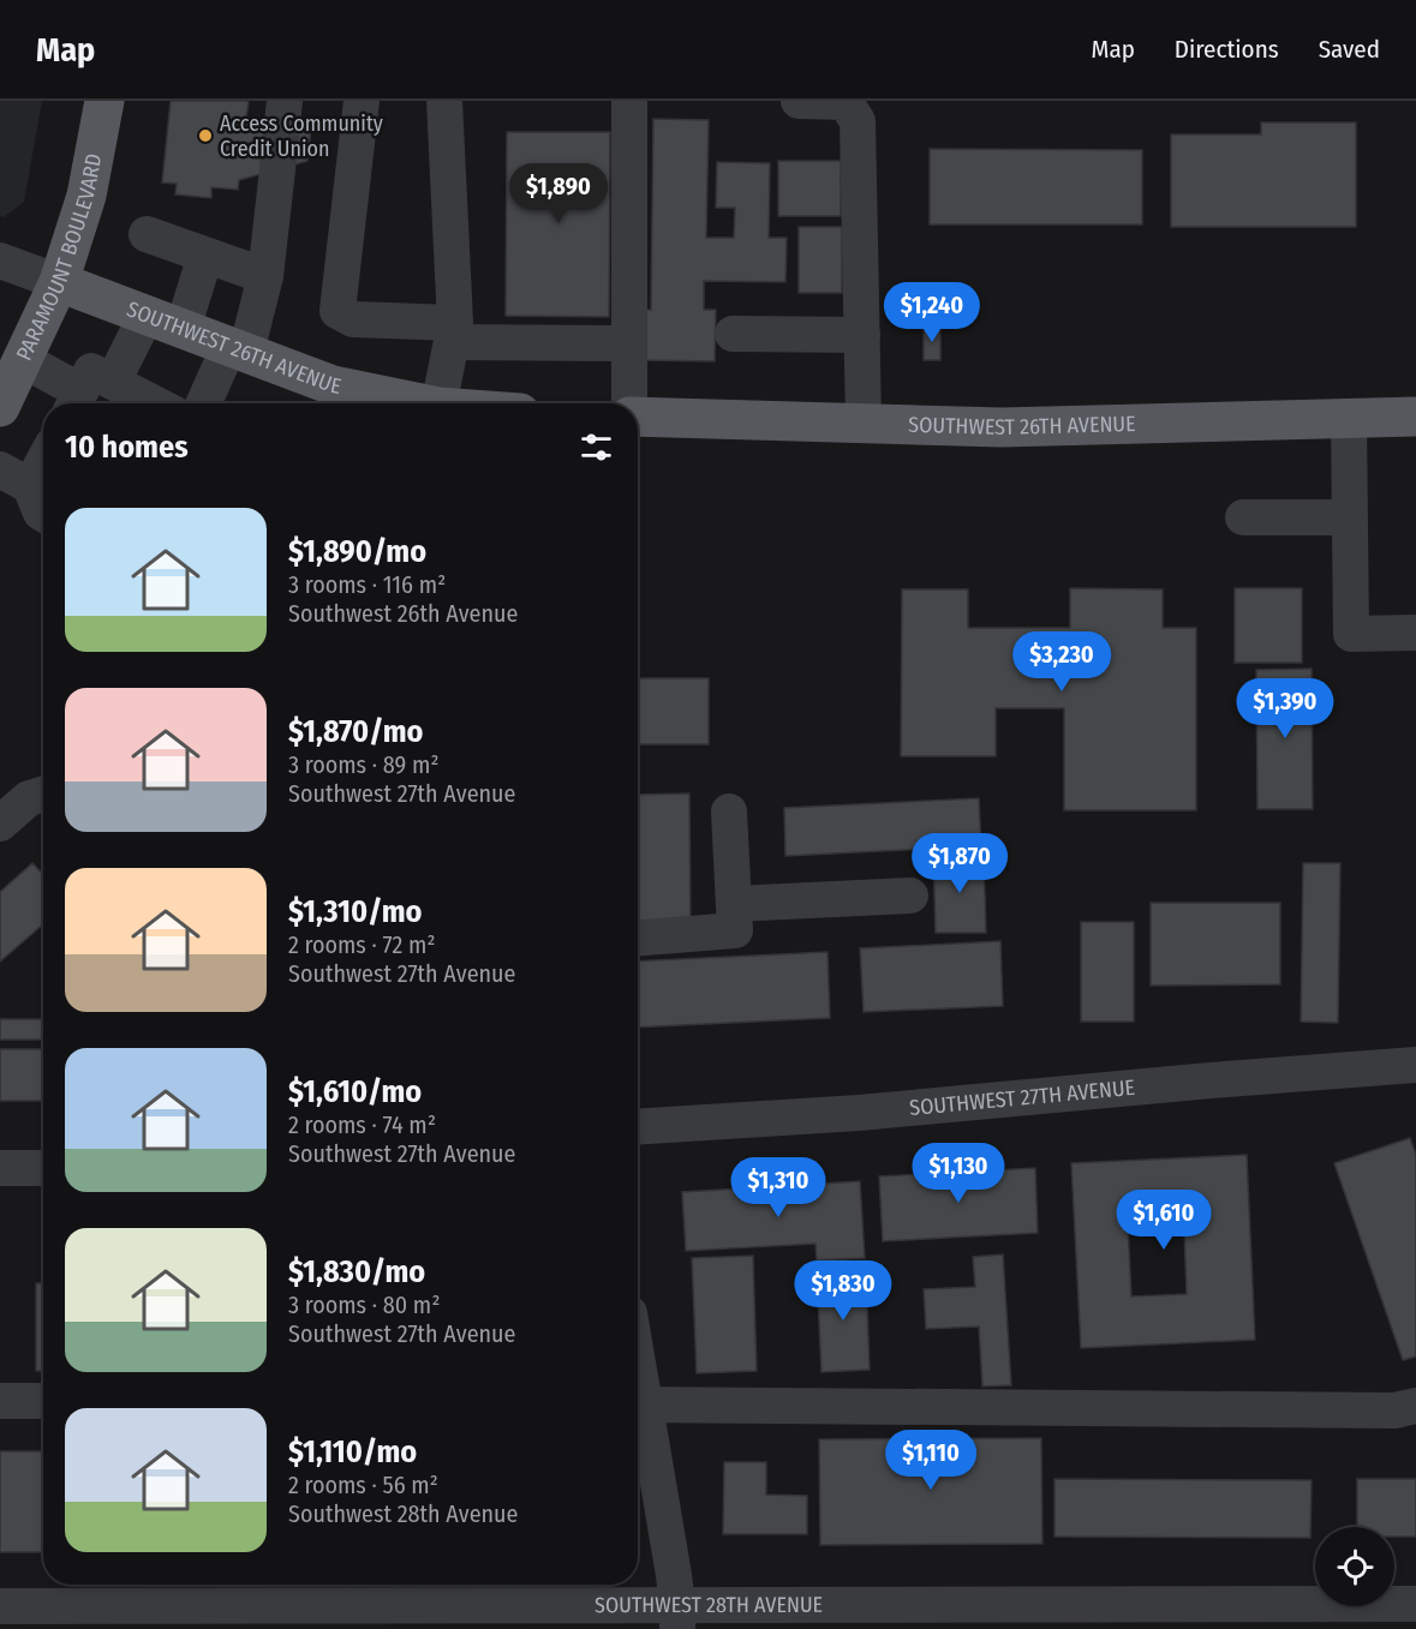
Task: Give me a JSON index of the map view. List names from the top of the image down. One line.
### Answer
{"streets":{"main road":["PARAMOUNT BOULEVARD","SOUTHWEST 26TH AVENUE"],"street":["SOUTHWEST 27TH AVENUE","SOUTHWEST 28TH AVENUE"]},"crossings":[["PARAMOUNT BOULEVARD","SOUTHWEST 26TH AVENUE"]],"places":["Access Community Credit Union"],"page":{"header":"Map","nav":["Map","Directions","Saved"],"price":["$1,890","$1,240","$3,230","$1,390","$1,870","$1,130","$1,310","$1,610","$1,830","$1,110"],"heading":"10 homes","list":[{"name":"$1,890/mo","note":"3 rooms · 116 m² · Southwest 26th Avenue"},{"name":"$1,870/mo","note":"3 rooms · 89 m² · Southwest 27th Avenue"},{"name":"$1,310/mo","note":"2 rooms · 72 m² · Southwest 27th Avenue"},{"name":"$1,610/mo","note":"2 rooms · 74 m² · Southwest 27th Avenue"},{"name":"$1,830/mo","note":"3 rooms · 80 m² · Southwest 27th Avenue"},{"name":"$1,110/mo","note":"2 rooms · 56 m² · Southwest 28th Avenue"}]}}
